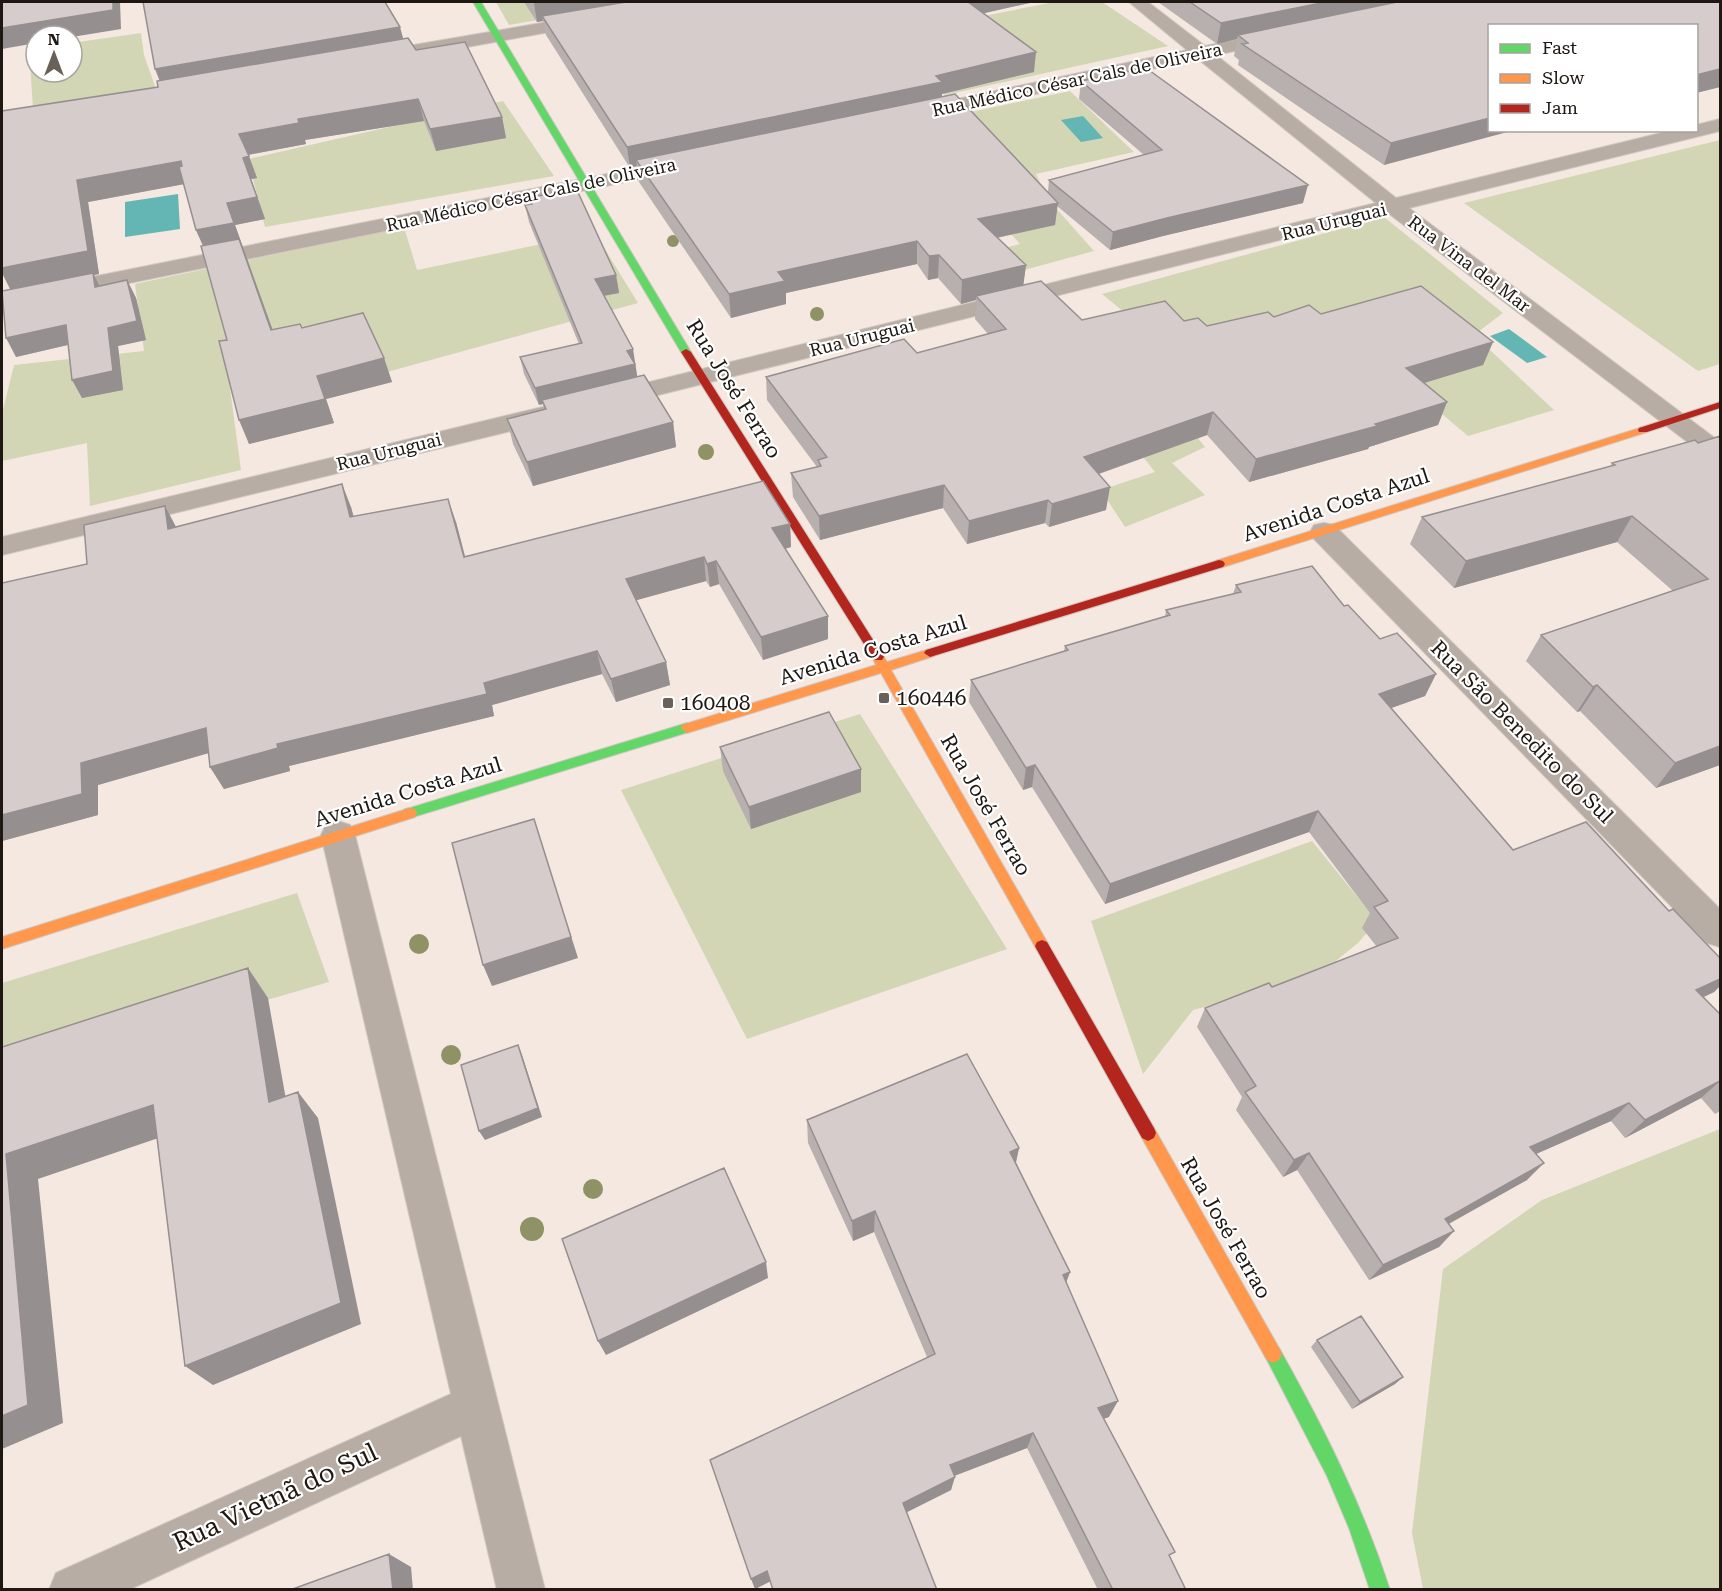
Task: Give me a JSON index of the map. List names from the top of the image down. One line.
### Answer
{"streets":{"street":["Rua Médico César Cals de Oliveira","Rua Uruguai","Rua Vina del Mar","Rua José Ferrao","Avenida Costa Azul","Rua São Benedito do Sul","Rua Vietnã do Sul"]},"crossings":[["Rua Médico César Cals de Oliveira","Rua Vina del Mar"],["Rua Médico César Cals de Oliveira","Rua José Ferrao"],["Rua Uruguai","Rua Vina del Mar"],["Rua Uruguai","Rua José Ferrao"],["Rua Vina del Mar","Avenida Costa Azul"],["Rua José Ferrao","Avenida Costa Azul"],["Avenida Costa Azul","Rua São Benedito do Sul"]],"places":{"transit":["160446","160408"]},"legend":["Fast","Slow","Jam"],"north":"top"}
